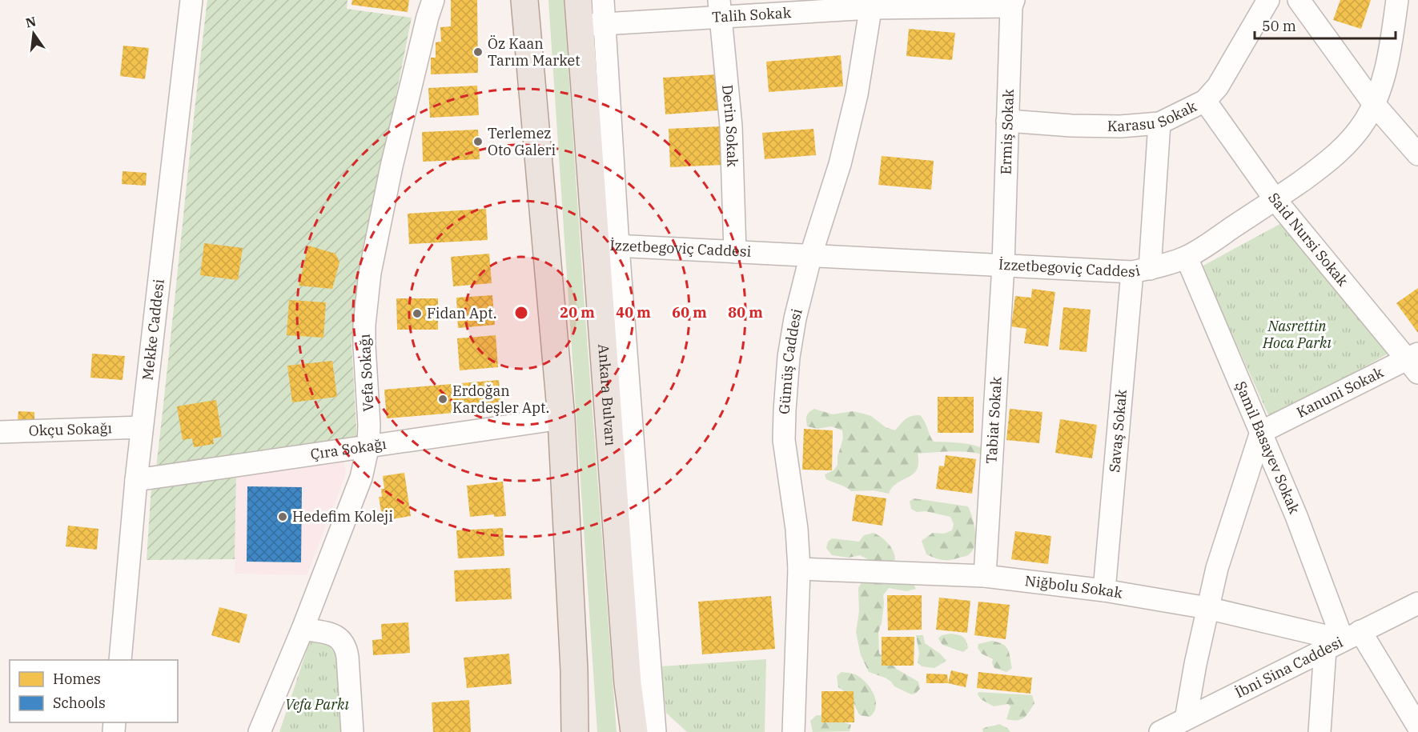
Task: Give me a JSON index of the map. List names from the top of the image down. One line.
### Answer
{"streets":{"main road":["Ankara Bulvarı"],"street":["Talih Sokak","Karasu Sokak","Derin Sokak","Ermiş Sokak","Said Nursi Sokak","İzzetbegoviç Caddesi","Mekke Caddesi","Gümüş Caddesi","Vefa Sokağı","Kanuni Sokak","Tabiat Sokak","Okçu Sokağı","Savaş Sokak","Şamil Basayev Sokak","Çıra Sokağı","Niğbolu Sokak","İbni Sina Caddesi"]},"crossings":[["Talih Sokak","Derin Sokak"],["Talih Sokak","Ermiş Sokak"],["Talih Sokak","Gümüş Caddesi"],["Talih Sokak","Ankara Bulvarı"],["Karasu Sokak","Ermiş Sokak"],["Karasu Sokak","Said Nursi Sokak"],["Karasu Sokak","Savaş Sokak"],["Derin Sokak","İzzetbegoviç Caddesi"],["Ermiş Sokak","İzzetbegoviç Caddesi"],["Ermiş Sokak","Tabiat Sokak"],["Said Nursi Sokak","İzzetbegoviç Caddesi"],["Said Nursi Sokak","Kanuni Sokak"],["İzzetbegoviç Caddesi","Gümüş Caddesi"],["İzzetbegoviç Caddesi","Ankara Bulvarı"],["İzzetbegoviç Caddesi","Tabiat Sokak"],["İzzetbegoviç Caddesi","Savaş Sokak"],["İzzetbegoviç Caddesi","Şamil Basayev Sokak"],["Mekke Caddesi","Okçu Sokağı"],["Mekke Caddesi","Çıra Sokağı"],["Gümüş Caddesi","Niğbolu Sokak"],["Vefa Sokağı","Çıra Sokağı"],["Kanuni Sokak","Şamil Basayev Sokak"],["Tabiat Sokak","Niğbolu Sokak"],["Savaş Sokak","Niğbolu Sokak"],["Şamil Basayev Sokak","Niğbolu Sokak"],["Şamil Basayev Sokak","İbni Sina Caddesi"],["Niğbolu Sokak","İbni Sina Caddesi"]],"parks":["Nasrettin Hoca Parkı","Vefa Parkı"],"places":["Öz Kaan Tarım Market","Terlemez Oto Galeri","Fidan Apt.","Erdoğan Kardeşler Apt.","Hedefim Koleji"],"legend":["Homes","Schools"],"scale_bar":"50 m","north":"top","rings":["20 m","40 m","60 m","80 m"]}
